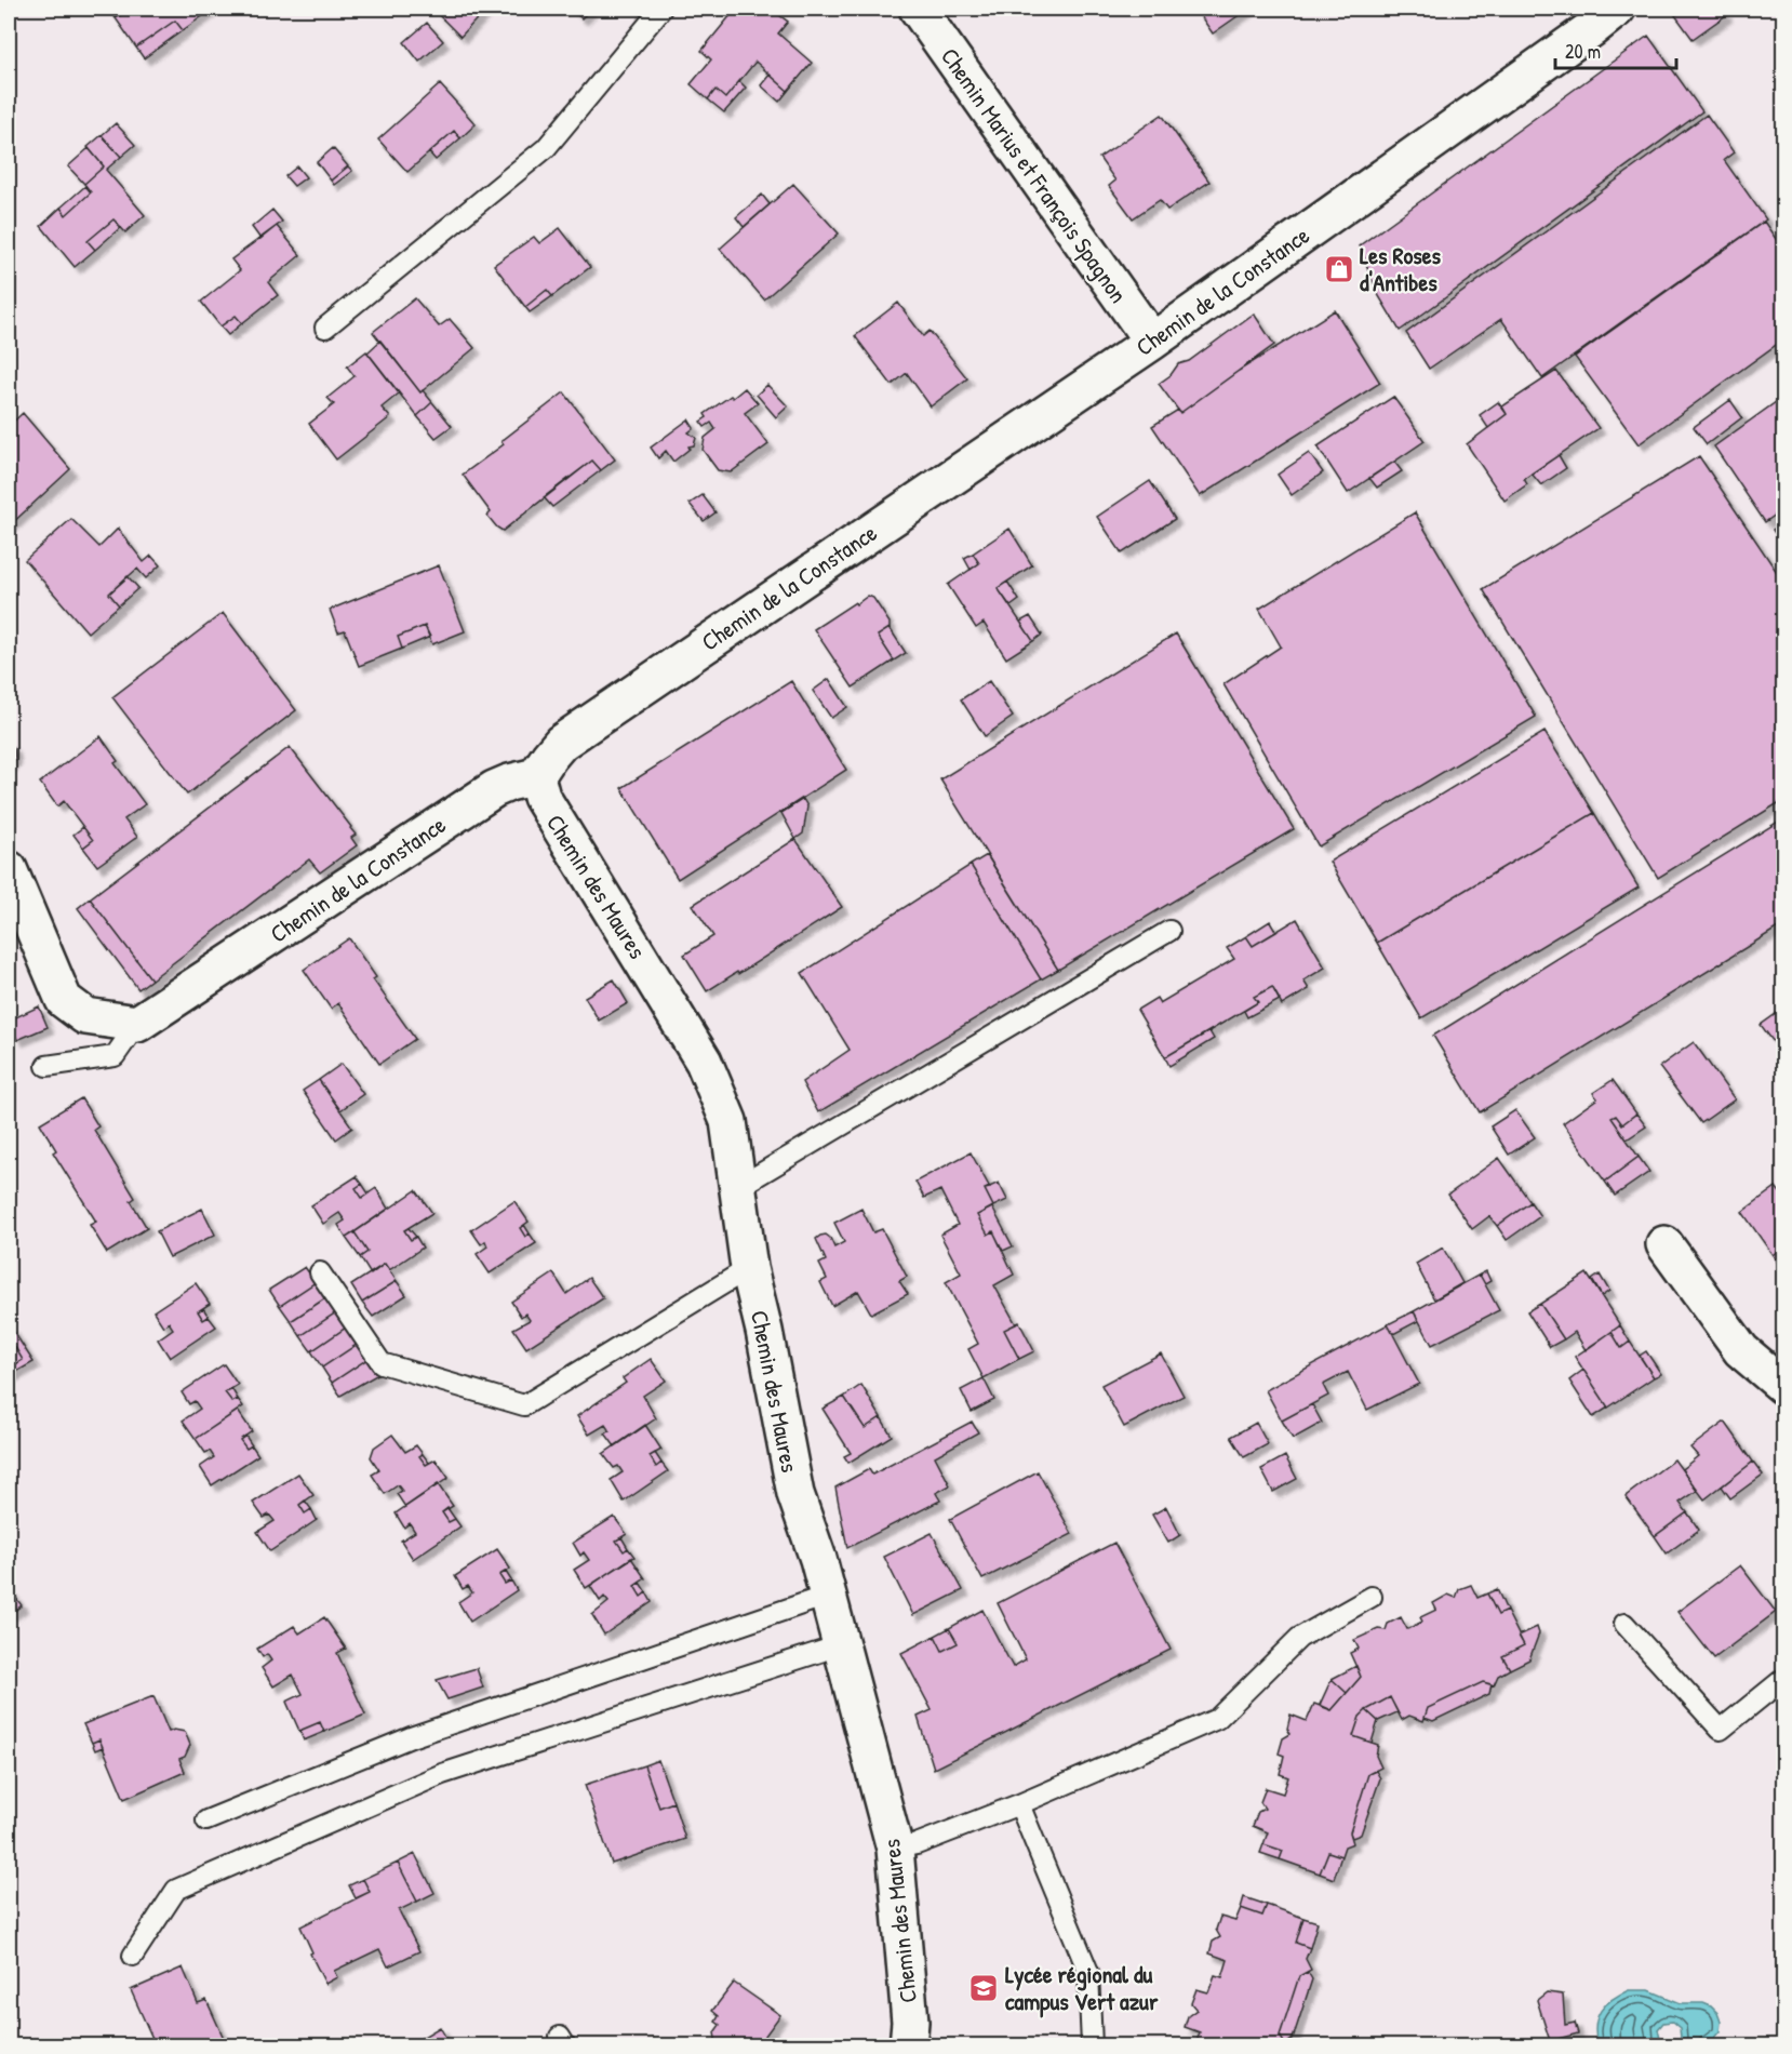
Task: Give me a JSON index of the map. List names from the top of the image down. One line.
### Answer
{"streets":{"street":["Chemin Marius et François Spagnon","Chemin de la Constance","Chemin des Maures"]},"crossings":[["Chemin Marius et François Spagnon","Chemin de la Constance"],["Chemin de la Constance","Chemin des Maures"]],"places":{"shop":["Les Roses d'Antibes"],"school or university":["Lycée régional du campus Vert azur"]},"scale_bar":"20 m"}
